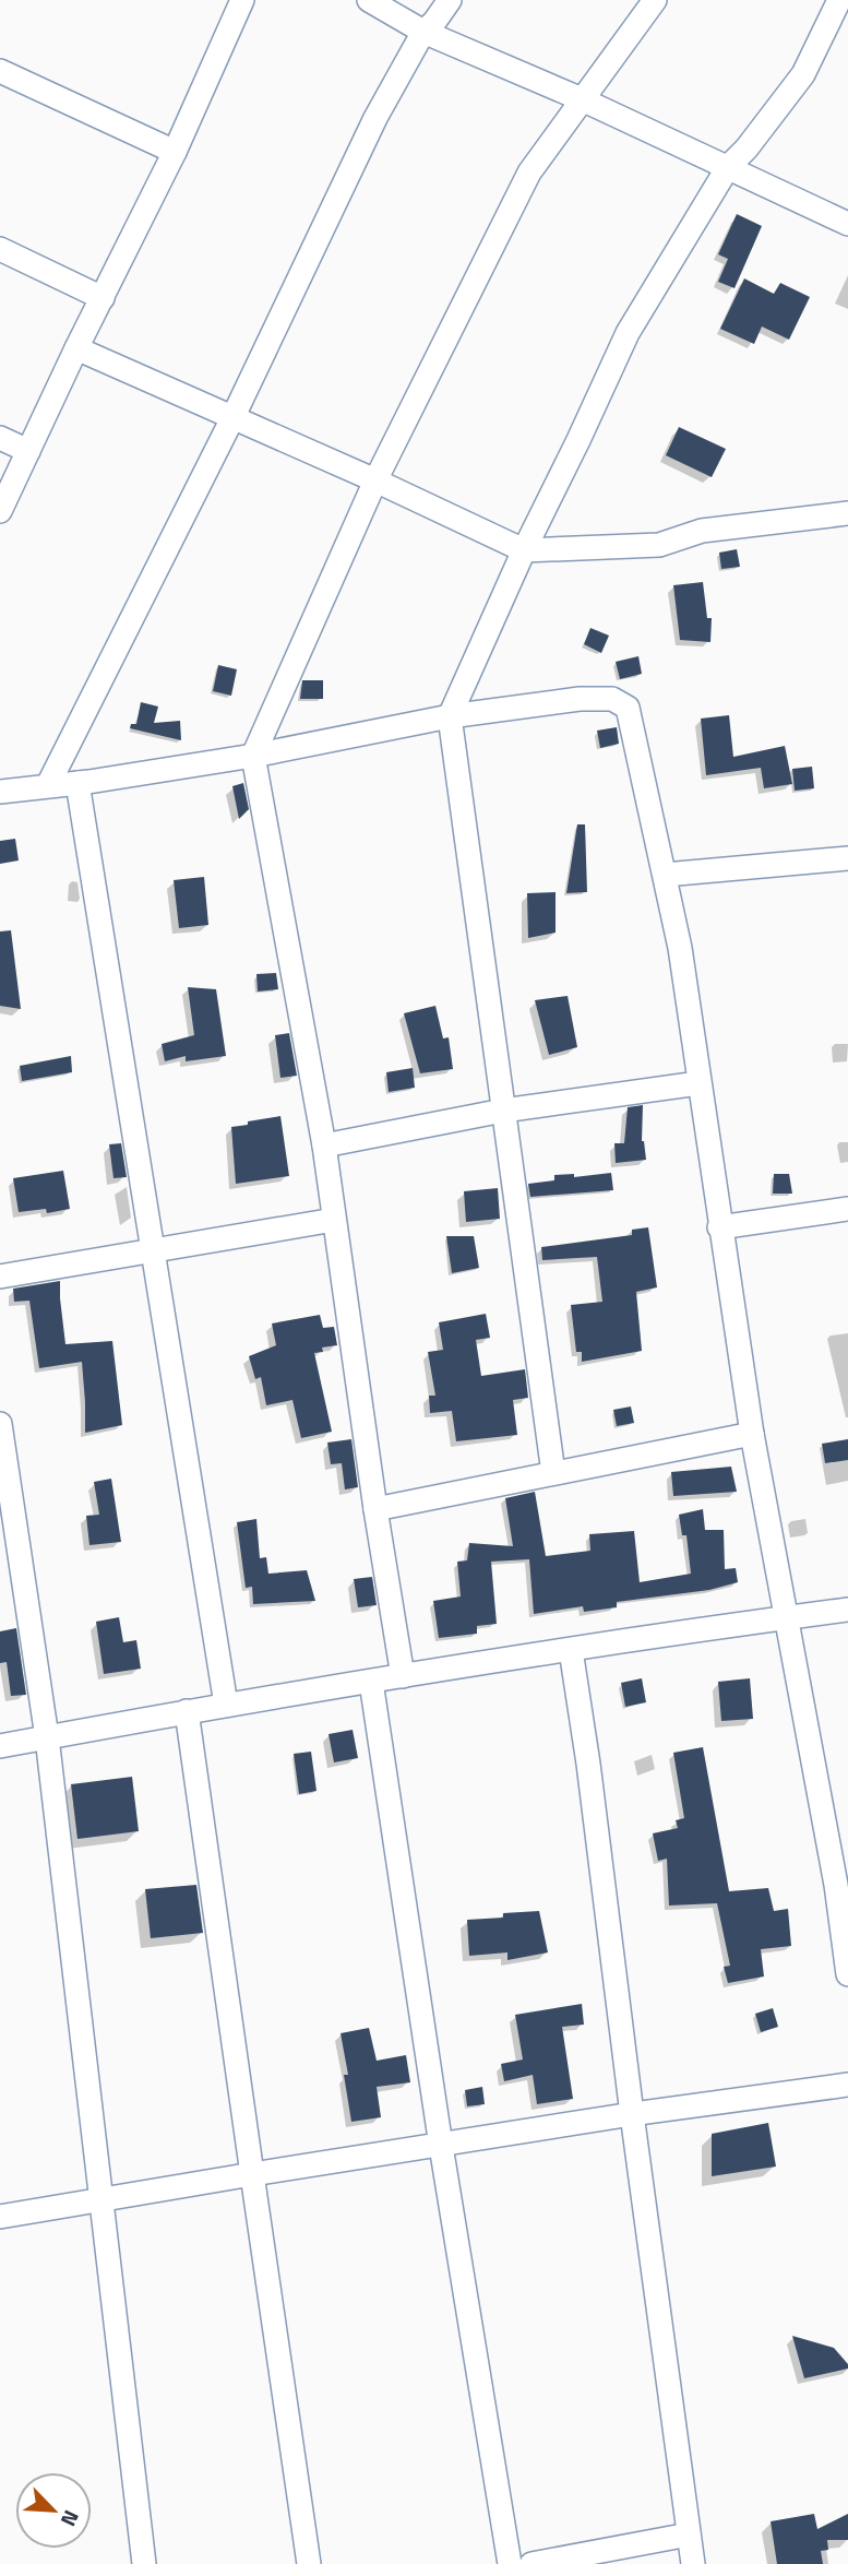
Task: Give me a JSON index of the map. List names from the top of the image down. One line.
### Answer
{"north":"bottom right"}
